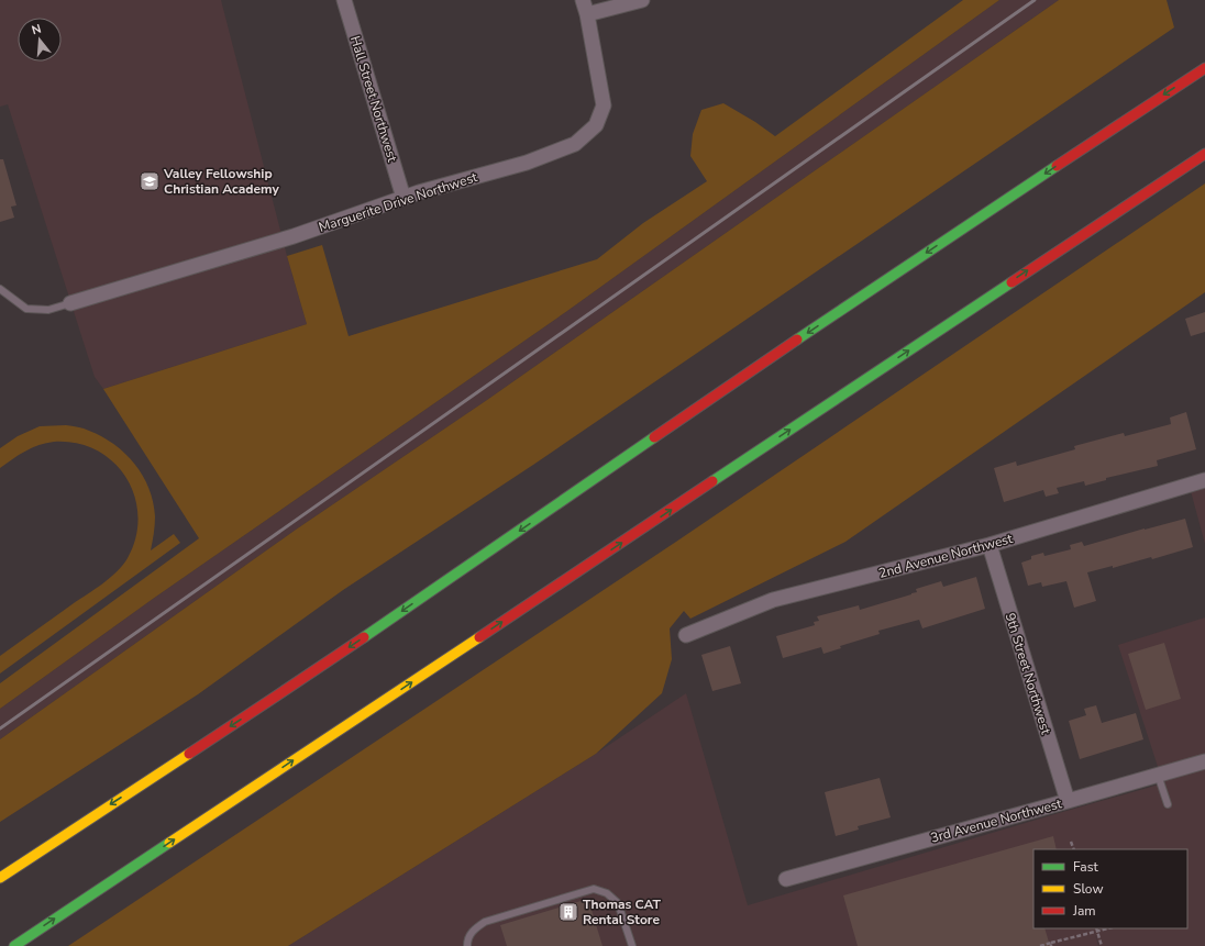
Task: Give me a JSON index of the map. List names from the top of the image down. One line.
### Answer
{"streets":{"street":["Hall Street Northwest","Marguerite Drive Northwest","2nd Avenue Northwest","9th Street Northwest","3rd Avenue Northwest"]},"crossings":[["Hall Street Northwest","Marguerite Drive Northwest"],["2nd Avenue Northwest","9th Street Northwest"],["9th Street Northwest","3rd Avenue Northwest"]],"places":{"school or university":["Valley Fellowship Christian Academy"],"building":["Thomas CAT Rental Store"]},"legend":["Fast","Slow","Jam"],"north":"top"}
